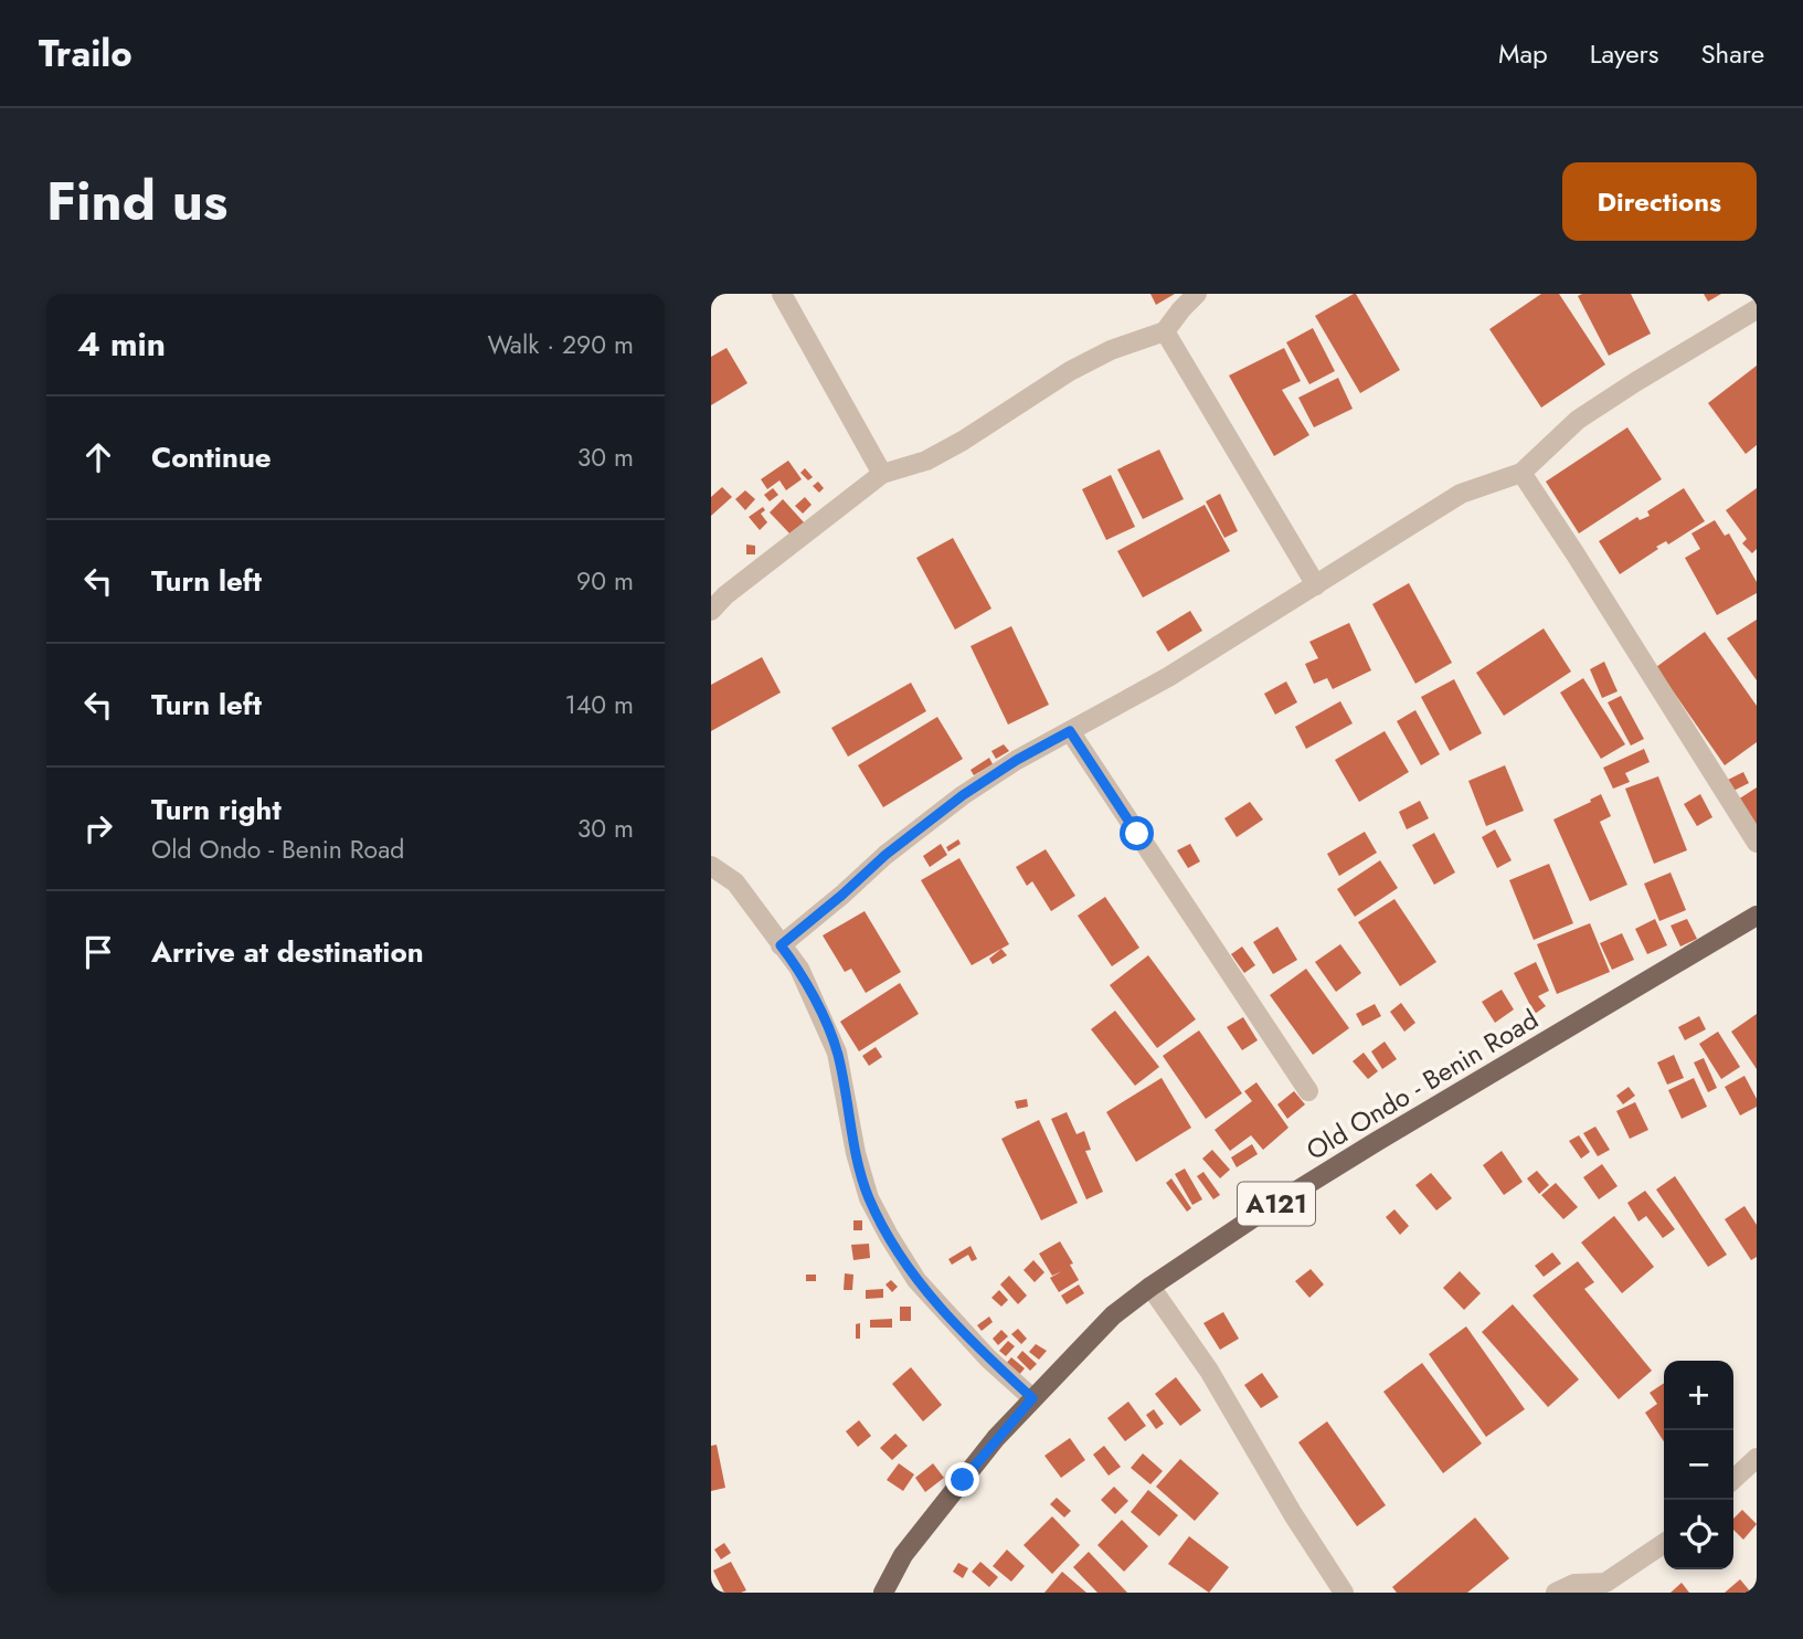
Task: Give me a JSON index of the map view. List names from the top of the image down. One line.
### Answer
{"streets":{"main road":["Old Ondo - Benin Road","A121"]},"page":{"header":"Trailo","nav":["Map","Layers","Share"],"title":"Find us","buttons":"Directions","heading":["4 min","Walk · 290 m"],"list":[["Continue","30 m"],["Turn left","90 m"],["Turn left","140 m"],["Turn right","Old Ondo - Benin Road","30 m"],"Arrive at destination"],"map_buttons":["+","−"]}}
